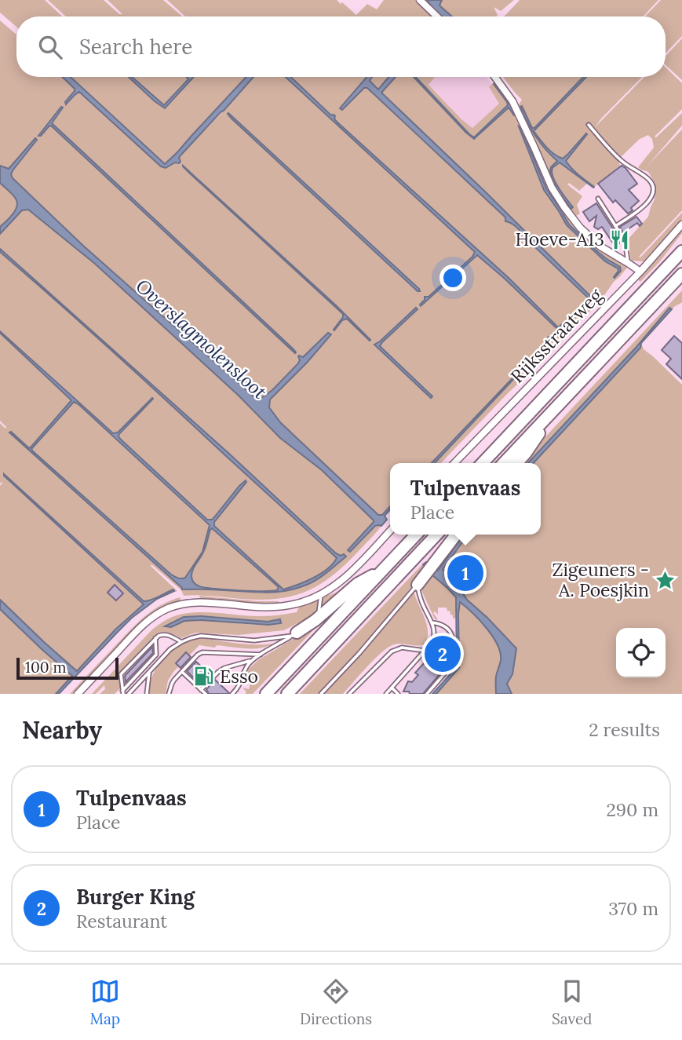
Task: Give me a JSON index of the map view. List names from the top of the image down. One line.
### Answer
{"streets":{"street":["Rijksstraatweg"]},"water":["Overslagmolensloot"],"places":{"restaurant":["Hoeve-A13"],"place":["Zigeuners - A. Poesjkin"],"fuel station":["Esso"]},"scale_bar":"100 m","page":{"search":"Search here","popup":["Tulpenvaas","Place"],"pins":["1","2"],"scale":"100 m","heading":["Nearby","2 results"],"list":[{"mark":"1","name":"Tulpenvaas","note":"Place","value":"290 m"},{"mark":"2","name":"Burger King","note":"Restaurant","value":"370 m"}],"nav":["Map","Directions","Saved"]}}
